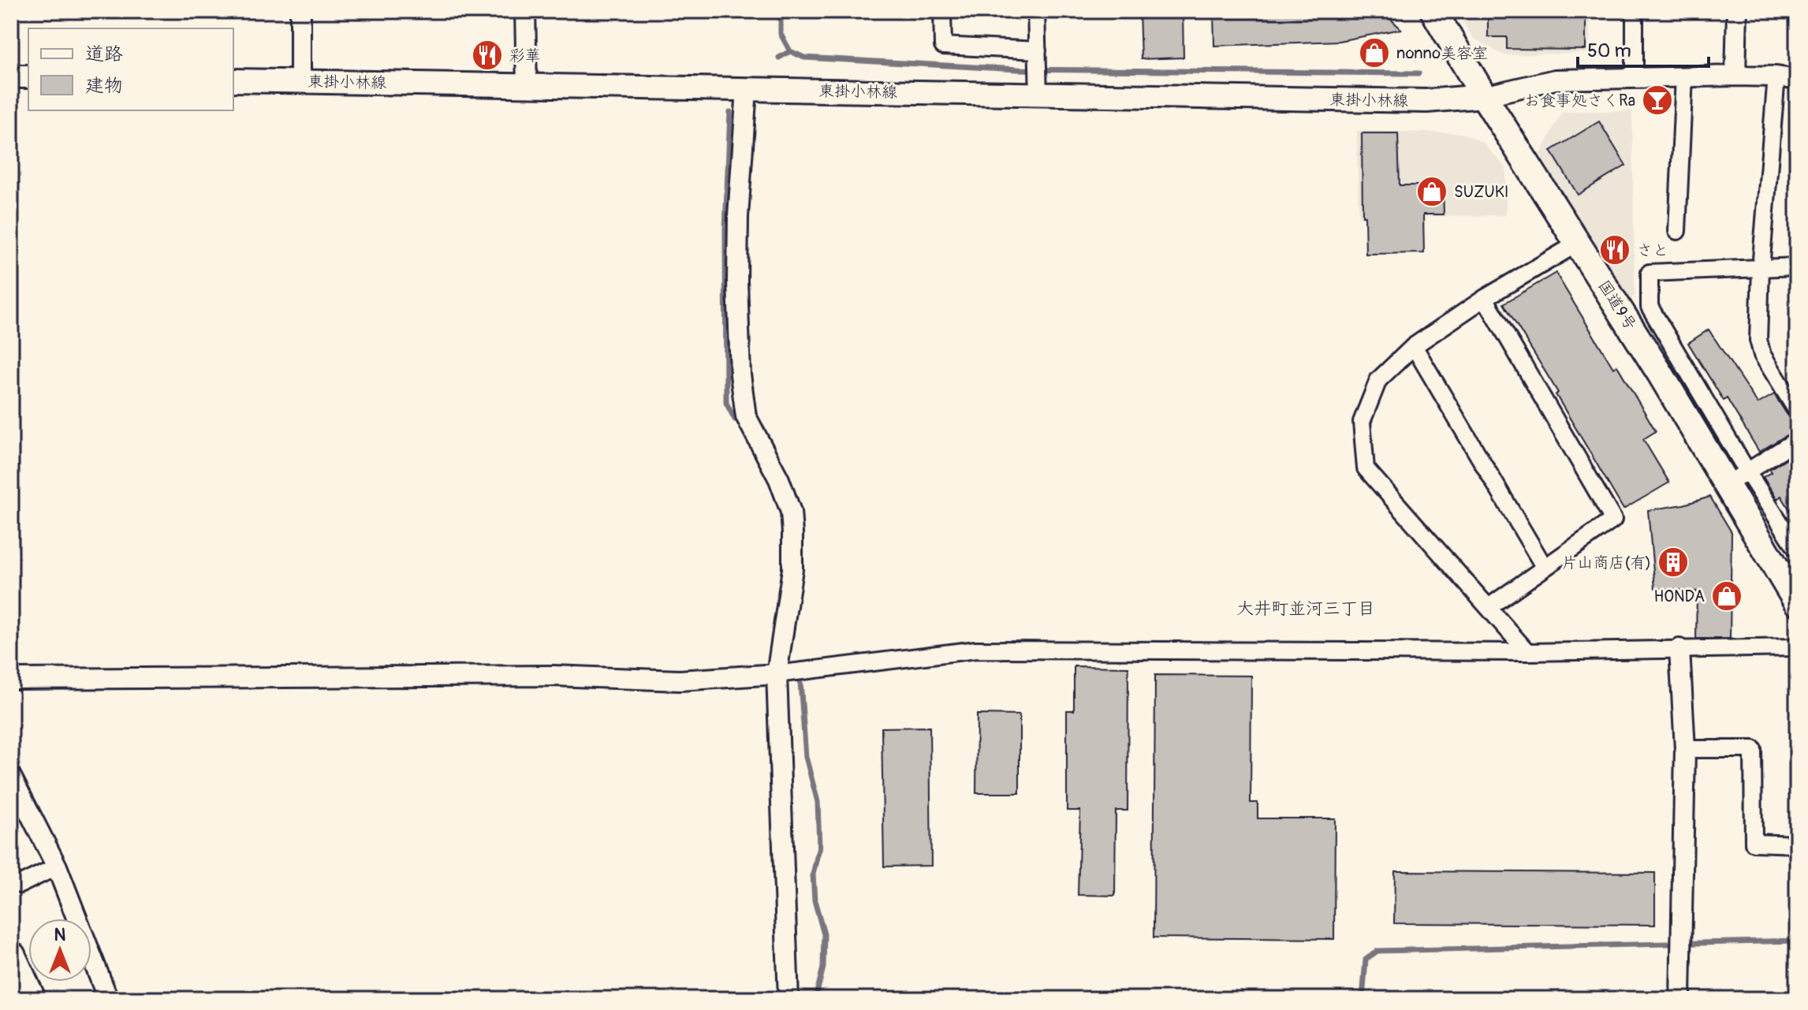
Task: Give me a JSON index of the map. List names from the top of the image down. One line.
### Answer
{"streets":{"highway":["国道9号"],"main road":["東掛小林線"]},"crossings":[["東掛小林線","国道9号"]],"districts":["大井町並河三丁目"],"places":{"shop":["nonno美容室","SUZUKI","HONDA"],"restaurant":["彩華","さと"],"bar":["お食事処さくRa"],"building":["片山商店(有)"]},"legend":["道路","建物"],"scale_bar":"50 m","north":"top"}
